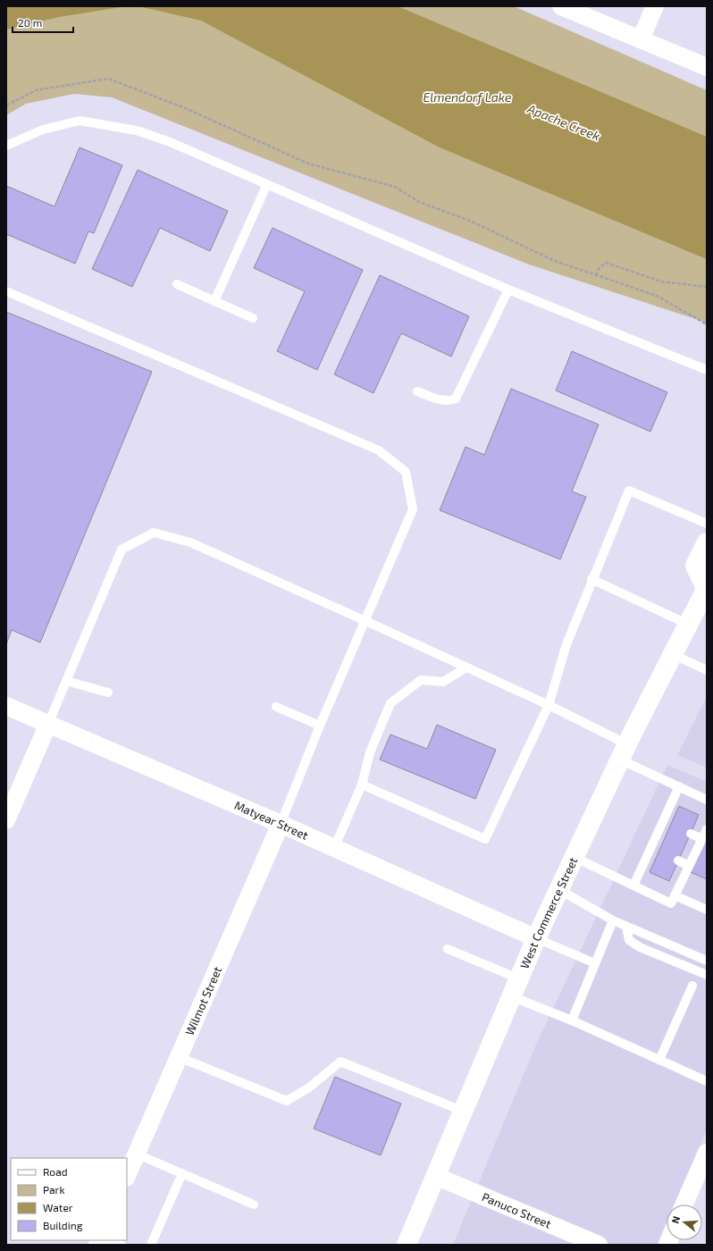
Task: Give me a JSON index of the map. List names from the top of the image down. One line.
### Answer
{"streets":{"main road":["West Commerce Street"],"street":["Matyear Street","Wilmot Street","Panuco Street"]},"crossings":[["Matyear Street","West Commerce Street"],["Matyear Street","Wilmot Street"],["West Commerce Street","Panuco Street"]],"water":["Elmendorf Lake","Apache Creek"],"legend":["Road","Park","Water","Building"],"scale_bar":"20 m","north":"left"}
